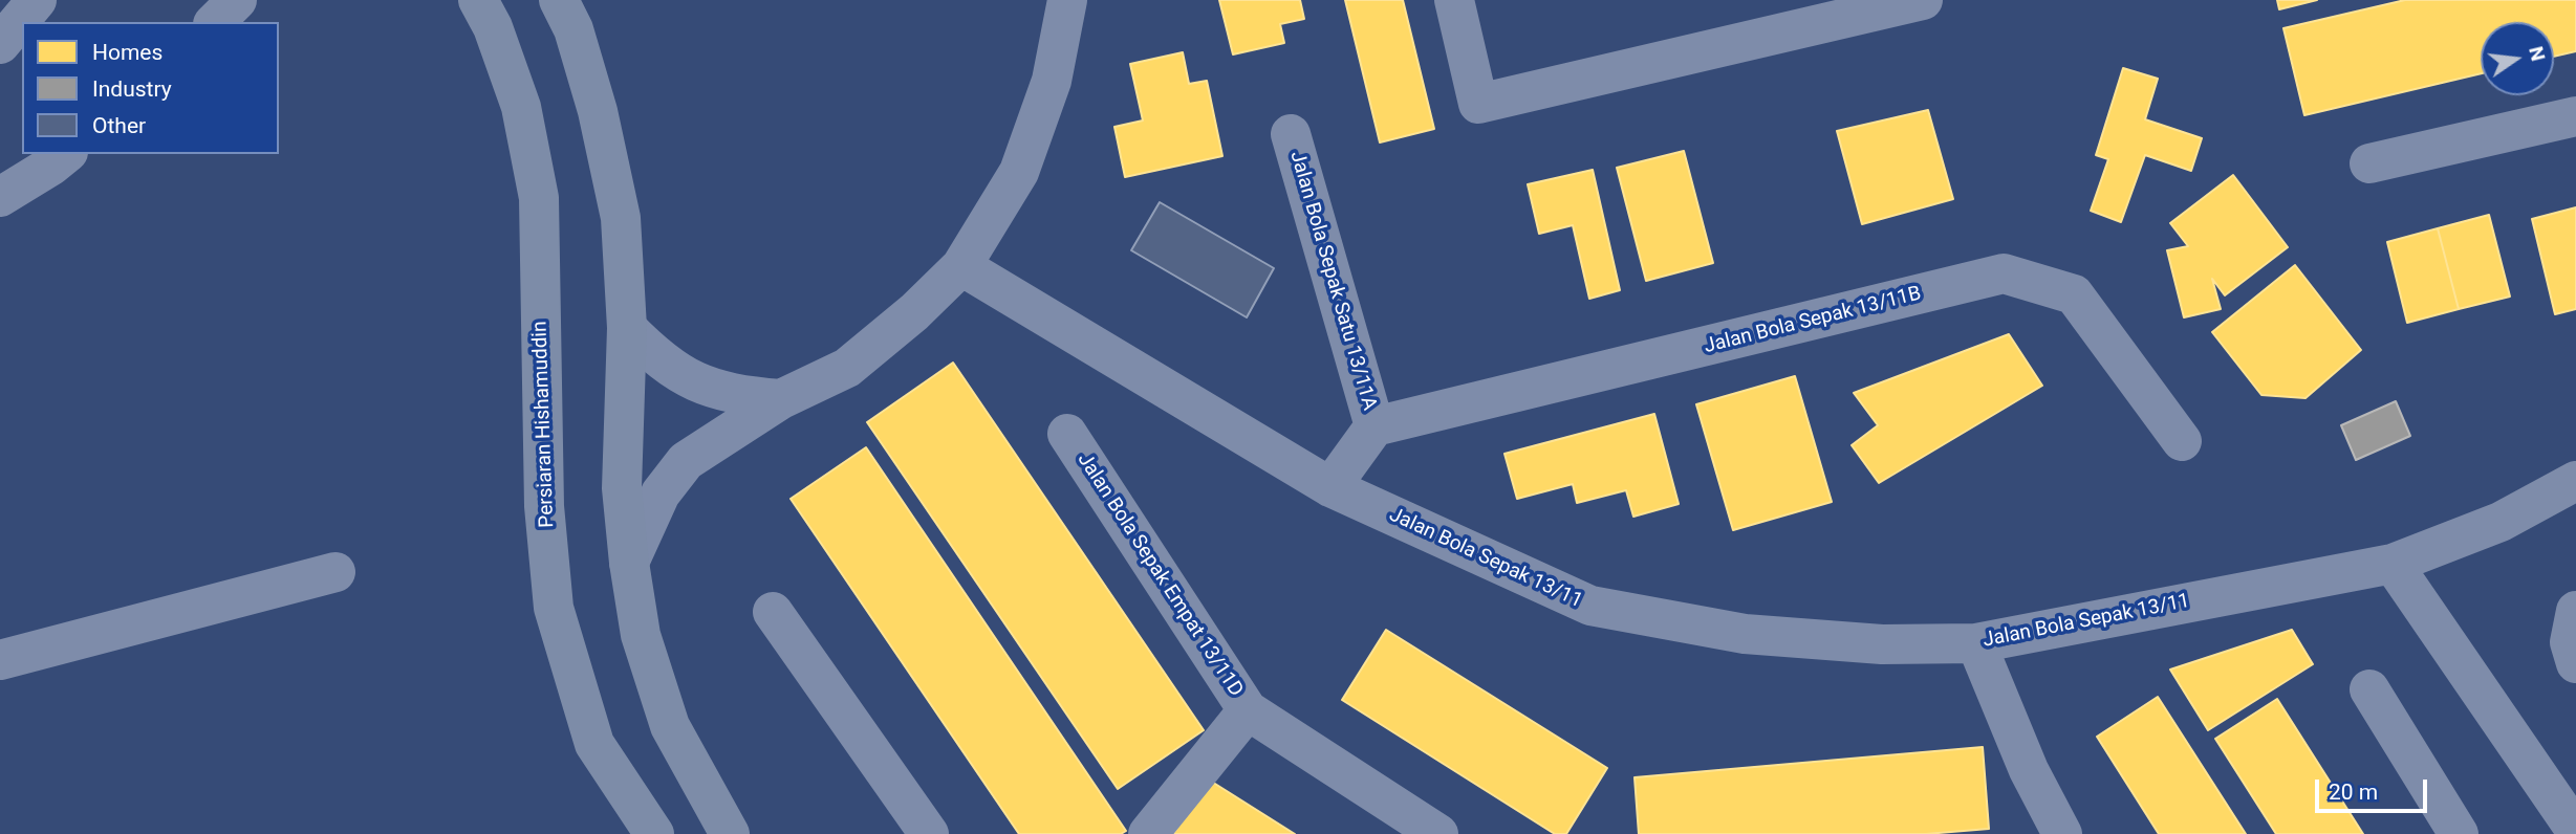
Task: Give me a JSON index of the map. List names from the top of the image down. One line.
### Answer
{"streets":{"main road":["Persiaran Hishamuddin"],"street":["Jalan Bola Sepak Satu 13/11A","Jalan Bola Sepak 13/11B","Jalan Bola Sepak 13/11","Jalan Bola Sepak Empat 13/11D"]},"crossings":[["Jalan Bola Sepak Satu 13/11A","Jalan Bola Sepak 13/11B"]],"legend":["Homes","Industry","Other"],"scale_bar":"20 m","north":"right"}
